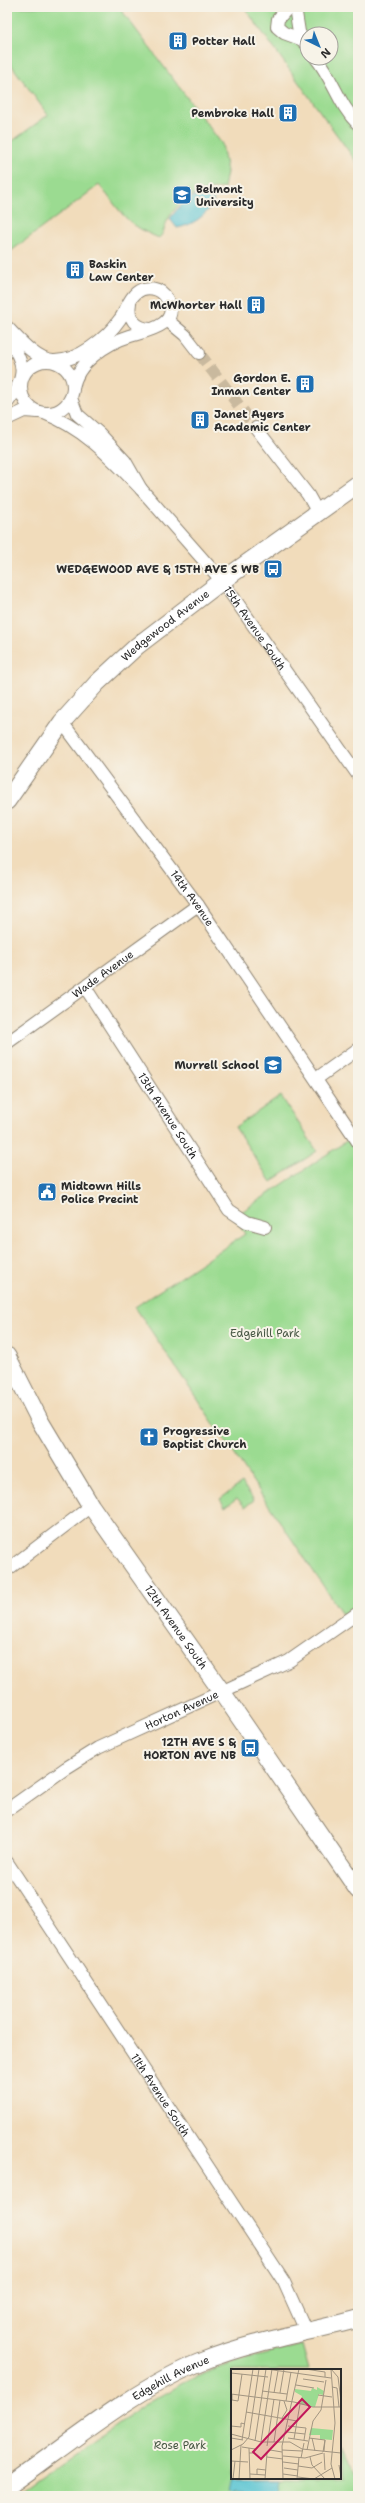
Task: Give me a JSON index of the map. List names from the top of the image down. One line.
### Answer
{"streets":{"main road":["Wedgewood Avenue","12th Avenue South","Edgehill Avenue"],"street":["15th Avenue South","14th Avenue","Wade Avenue","13th Avenue South","Horton Avenue","11th Avenue South"]},"crossings":[["Wedgewood Avenue","15th Avenue South"],["Wedgewood Avenue","14th Avenue"],["14th Avenue","Wade Avenue"],["Wade Avenue","13th Avenue South"],["12th Avenue South","Horton Avenue"],["11th Avenue South","Edgehill Avenue"]],"parks":["Edgehill Park","Rose Park"],"places":{"building":["Potter Hall","Pembroke Hall","Baskin Law Center","McWhorter Hall","Gordon E. Inman Center","Janet Ayers Academic Center"],"school or university":["Belmont University","Murrell School"],"bus stop":["WEDGEWOOD AVE & 15TH AVE S WB","12TH AVE S & HORTON AVE NB"],"public building":["Midtown Hills Police Precint"],"church":["Progressive Baptist Church"]},"north":"bottom right"}
